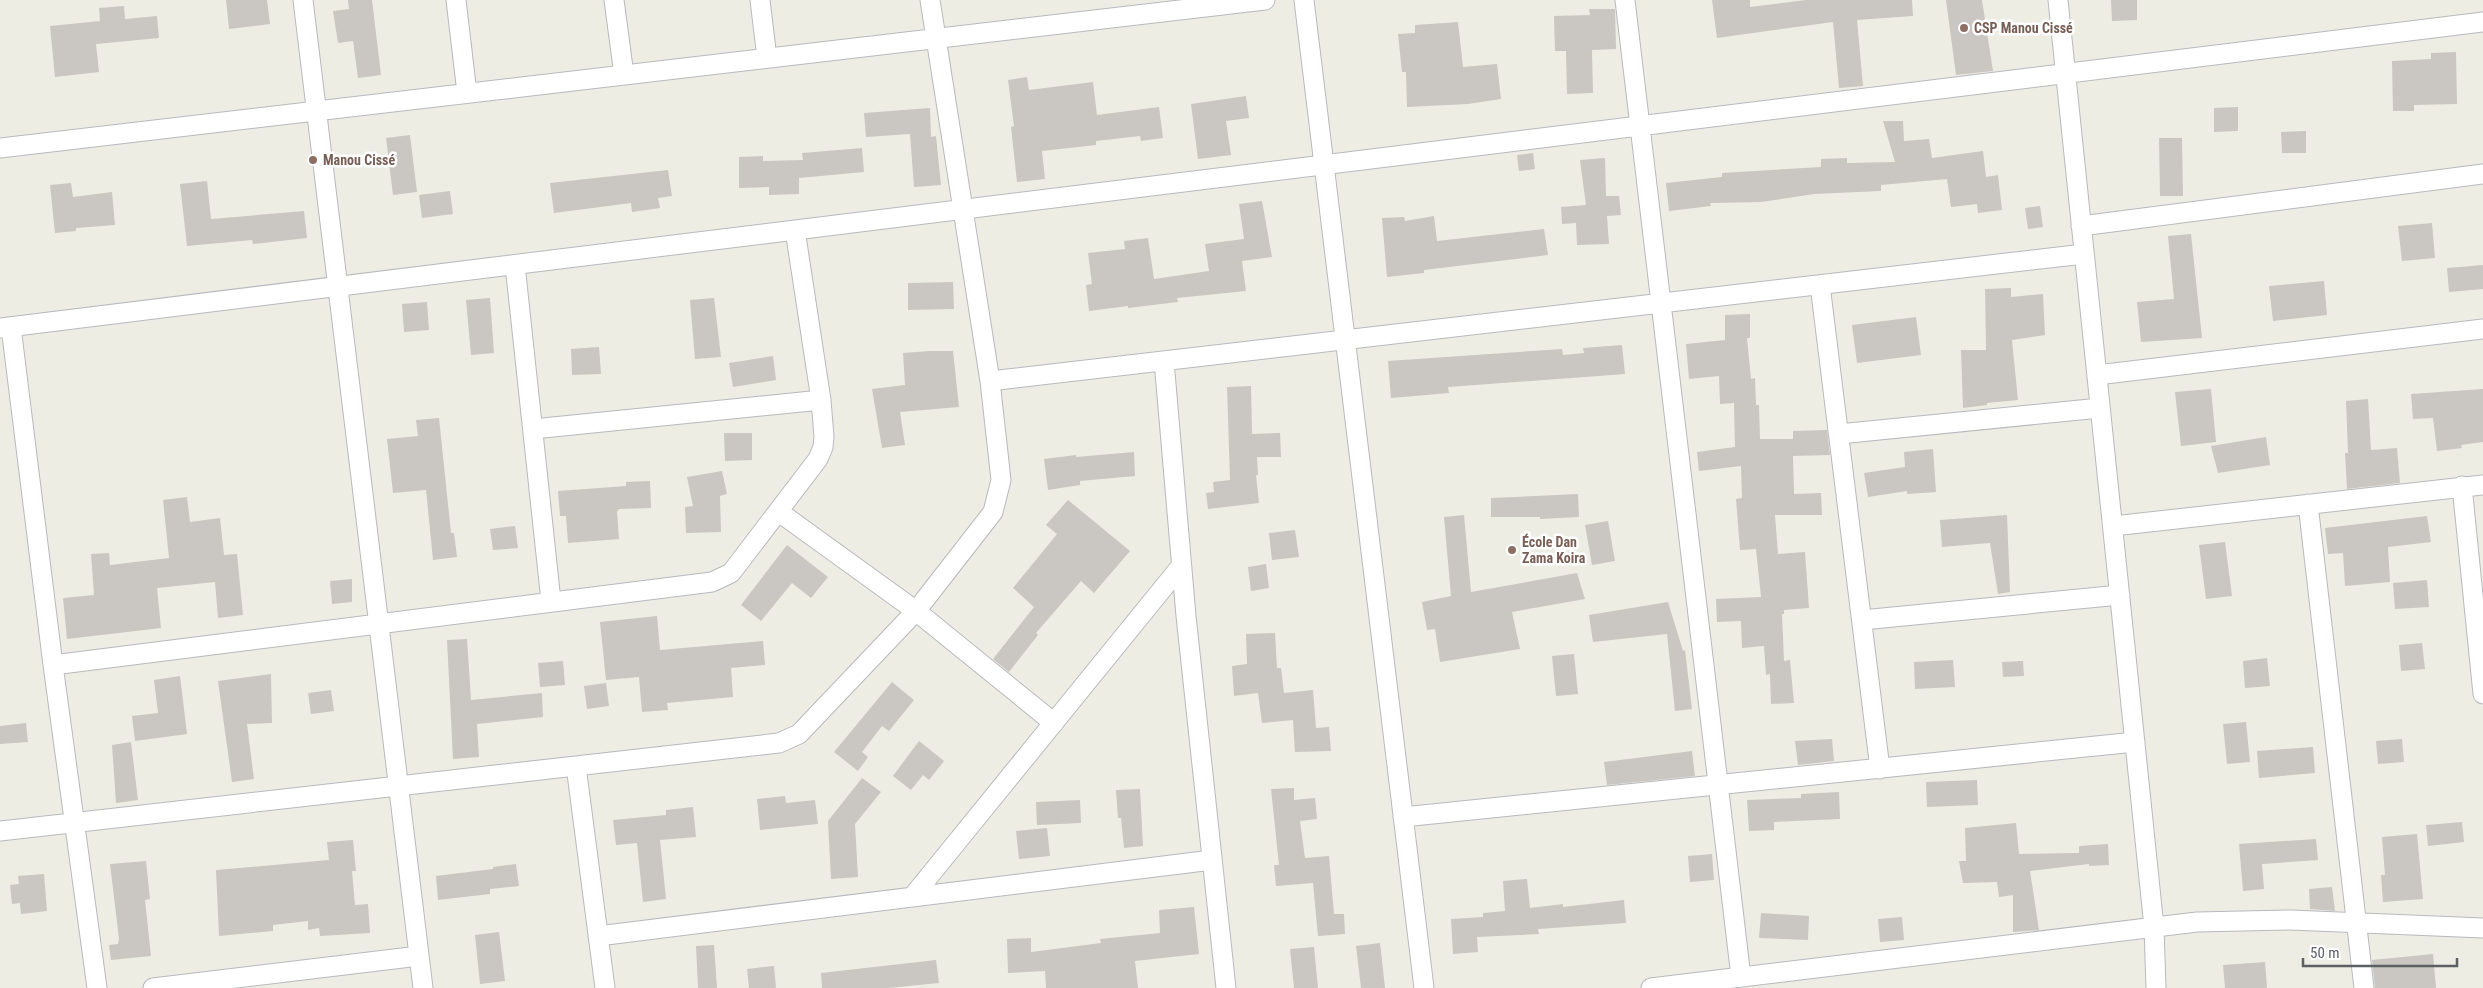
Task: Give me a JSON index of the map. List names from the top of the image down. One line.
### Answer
{"places":["CSP Manou Cissé","Manou Cissé","École Dan Zama Koira"],"scale_bar":"50 m"}
